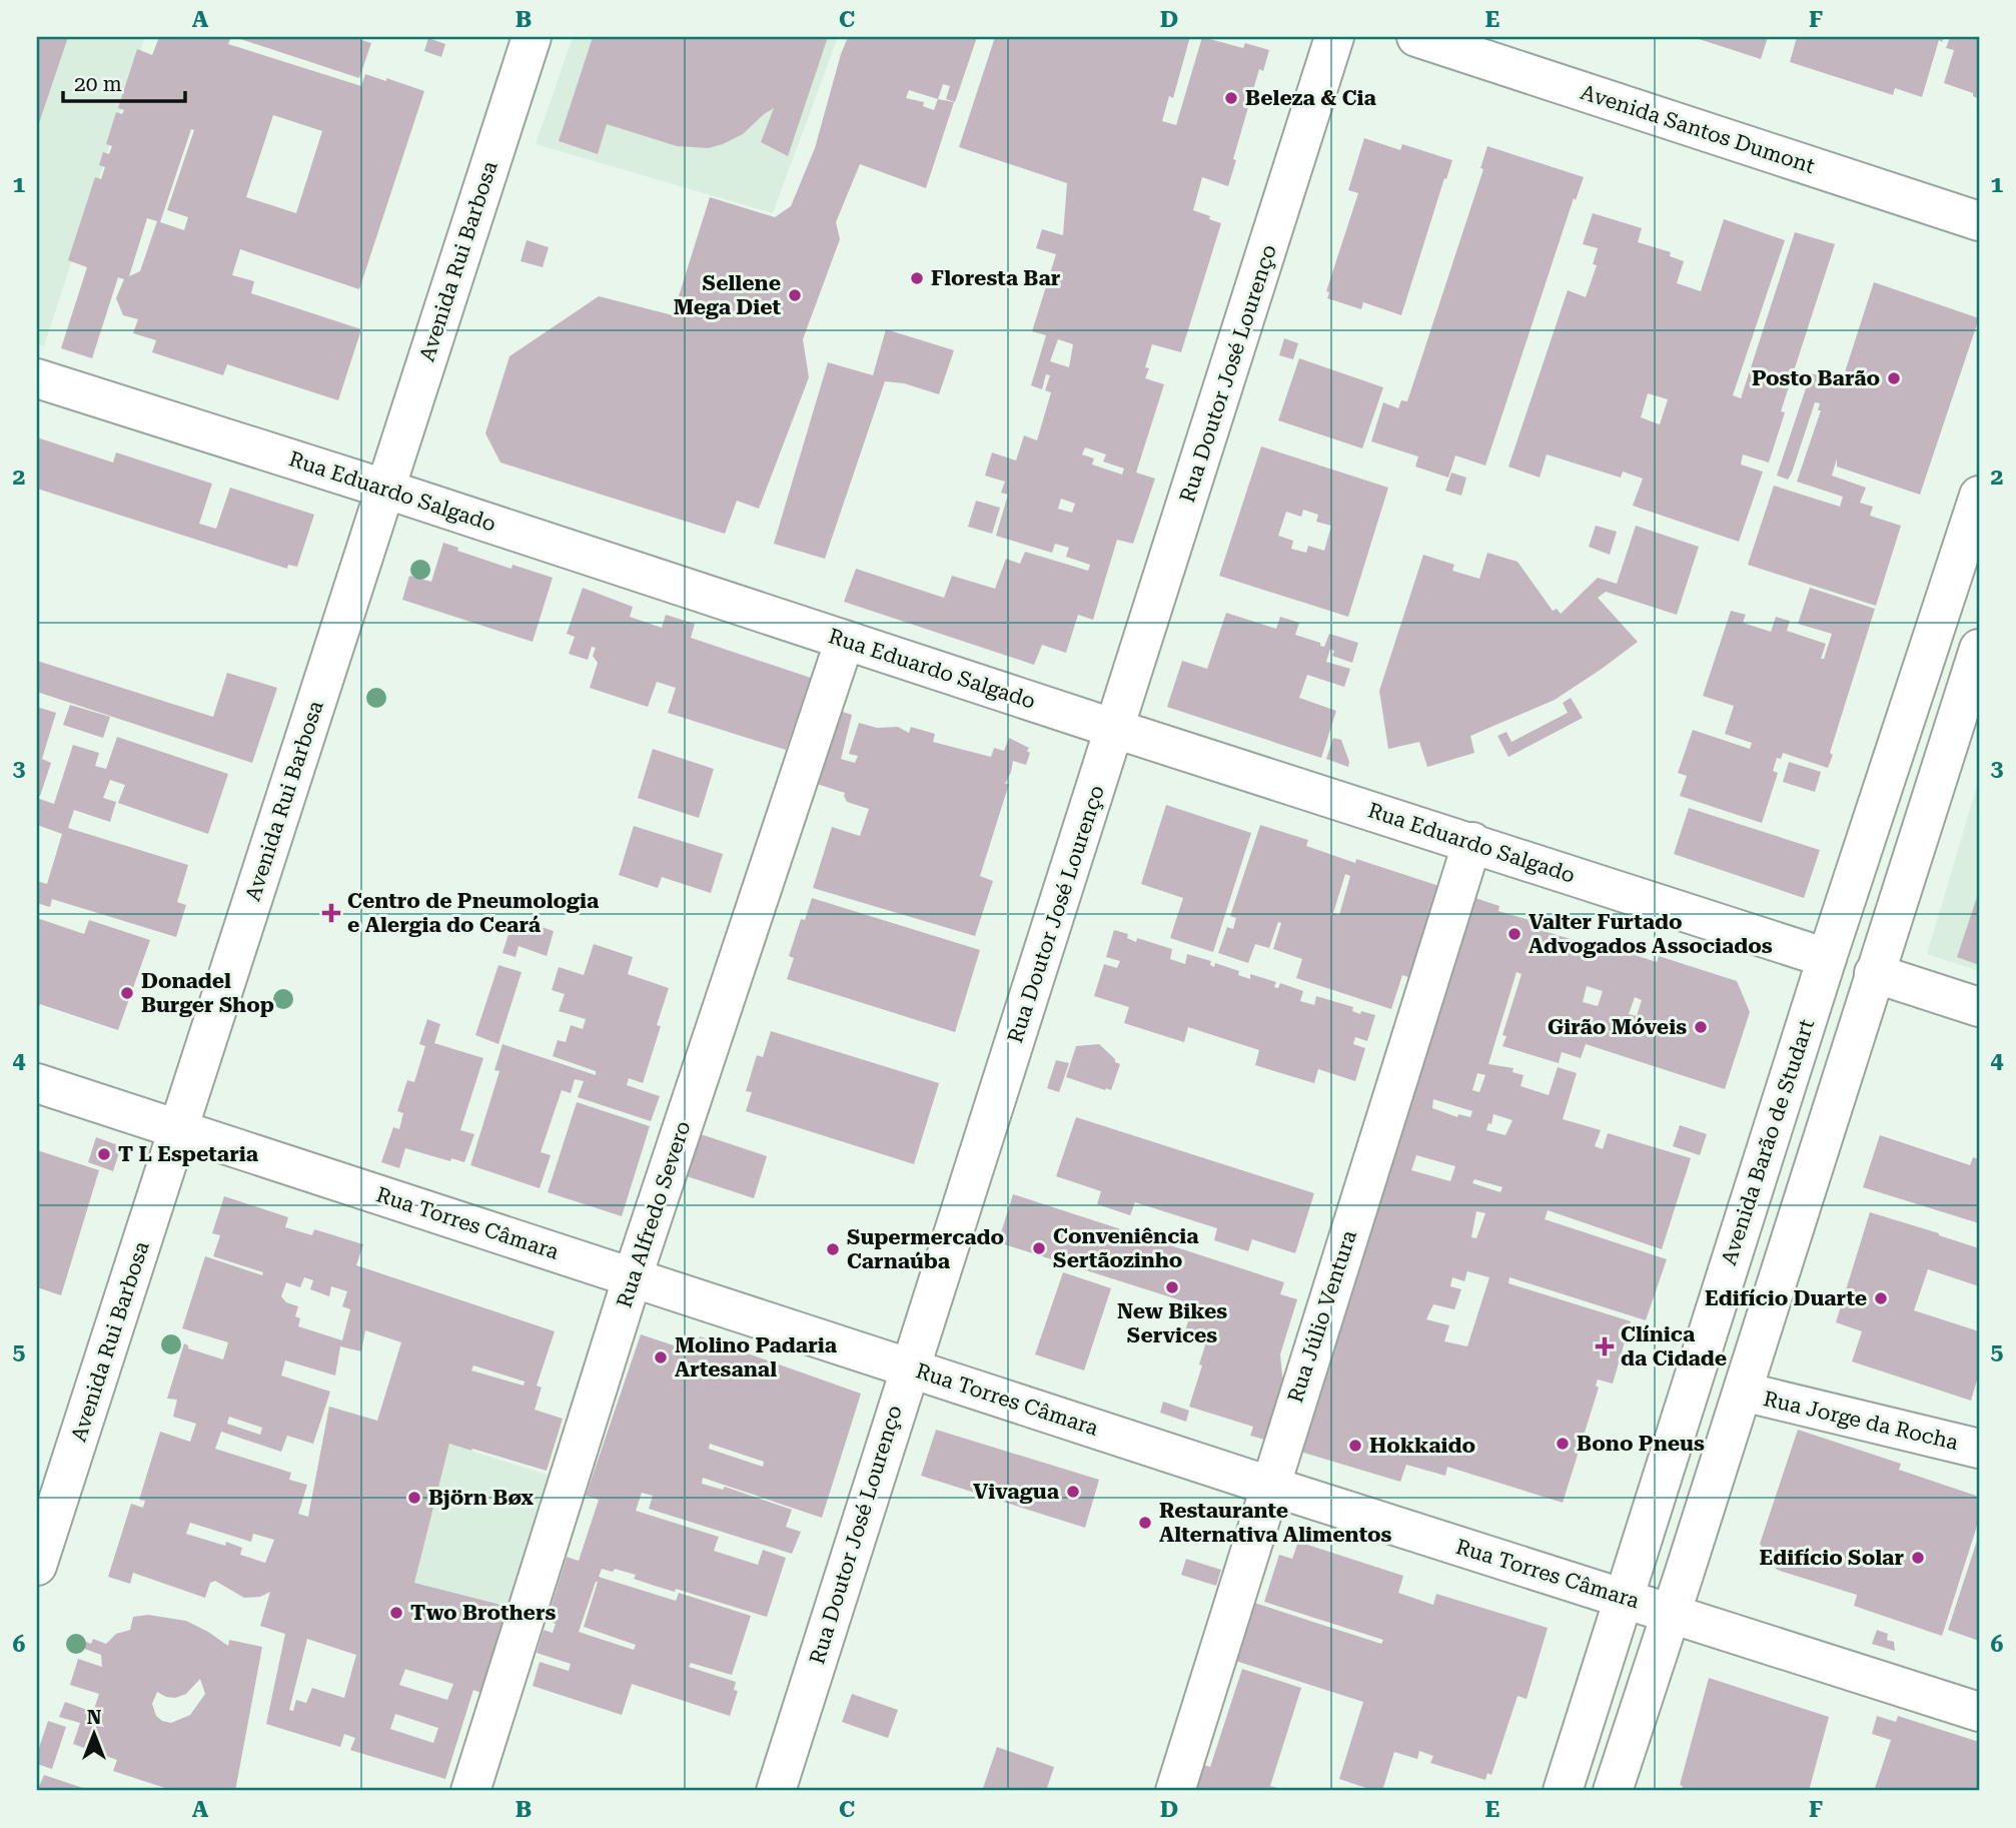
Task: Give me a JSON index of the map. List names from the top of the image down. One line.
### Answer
{"streets":{"main road":["Avenida Santos Dumont","Avenida Rui Barbosa","Rua Doutor José Lourenço","Rua Eduardo Salgado","Avenida Barão de Studart","Rua Alfredo Severo","Rua Torres Câmara","Rua Júlio Ventura","Rua Jorge da Rocha"]},"crossings":[["Avenida Rui Barbosa","Rua Eduardo Salgado"],["Avenida Rui Barbosa","Rua Torres Câmara"],["Rua Doutor José Lourenço","Rua Eduardo Salgado"],["Rua Doutor José Lourenço","Rua Torres Câmara"],["Rua Eduardo Salgado","Avenida Barão de Studart"],["Rua Eduardo Salgado","Rua Alfredo Severo"],["Rua Eduardo Salgado","Rua Júlio Ventura"],["Avenida Barão de Studart","Rua Torres Câmara"],["Rua Alfredo Severo","Rua Torres Câmara"],["Rua Torres Câmara","Rua Júlio Ventura"]],"places":{"other":["Beleza & Cia","Floresta Bar","Sellene Mega Diet","Posto Barão","Valter Furtado Advogados Associados","Donadel Burger Shop","Girão Móveis","T L Espetaria","Conveniência Sertãozinho","Supermercado Carnaúba","New Bikes Services","Edifício Duarte","Molino Padaria Artesanal","Bono Pneus","Hokkaido","Vivagua","Björn Bøx","Restaurante Alternativa Alimentos","Edifício Solar","Two Brothers"],"health":["Centro de Pneumologia e Alergia do Ceará","Clínica da Cidade"]},"scale_bar":"20 m","north":"top","grid":{"columns":["A","B","C","D","E","F"],"rows":["1","2","3","4","5","6"]}}
